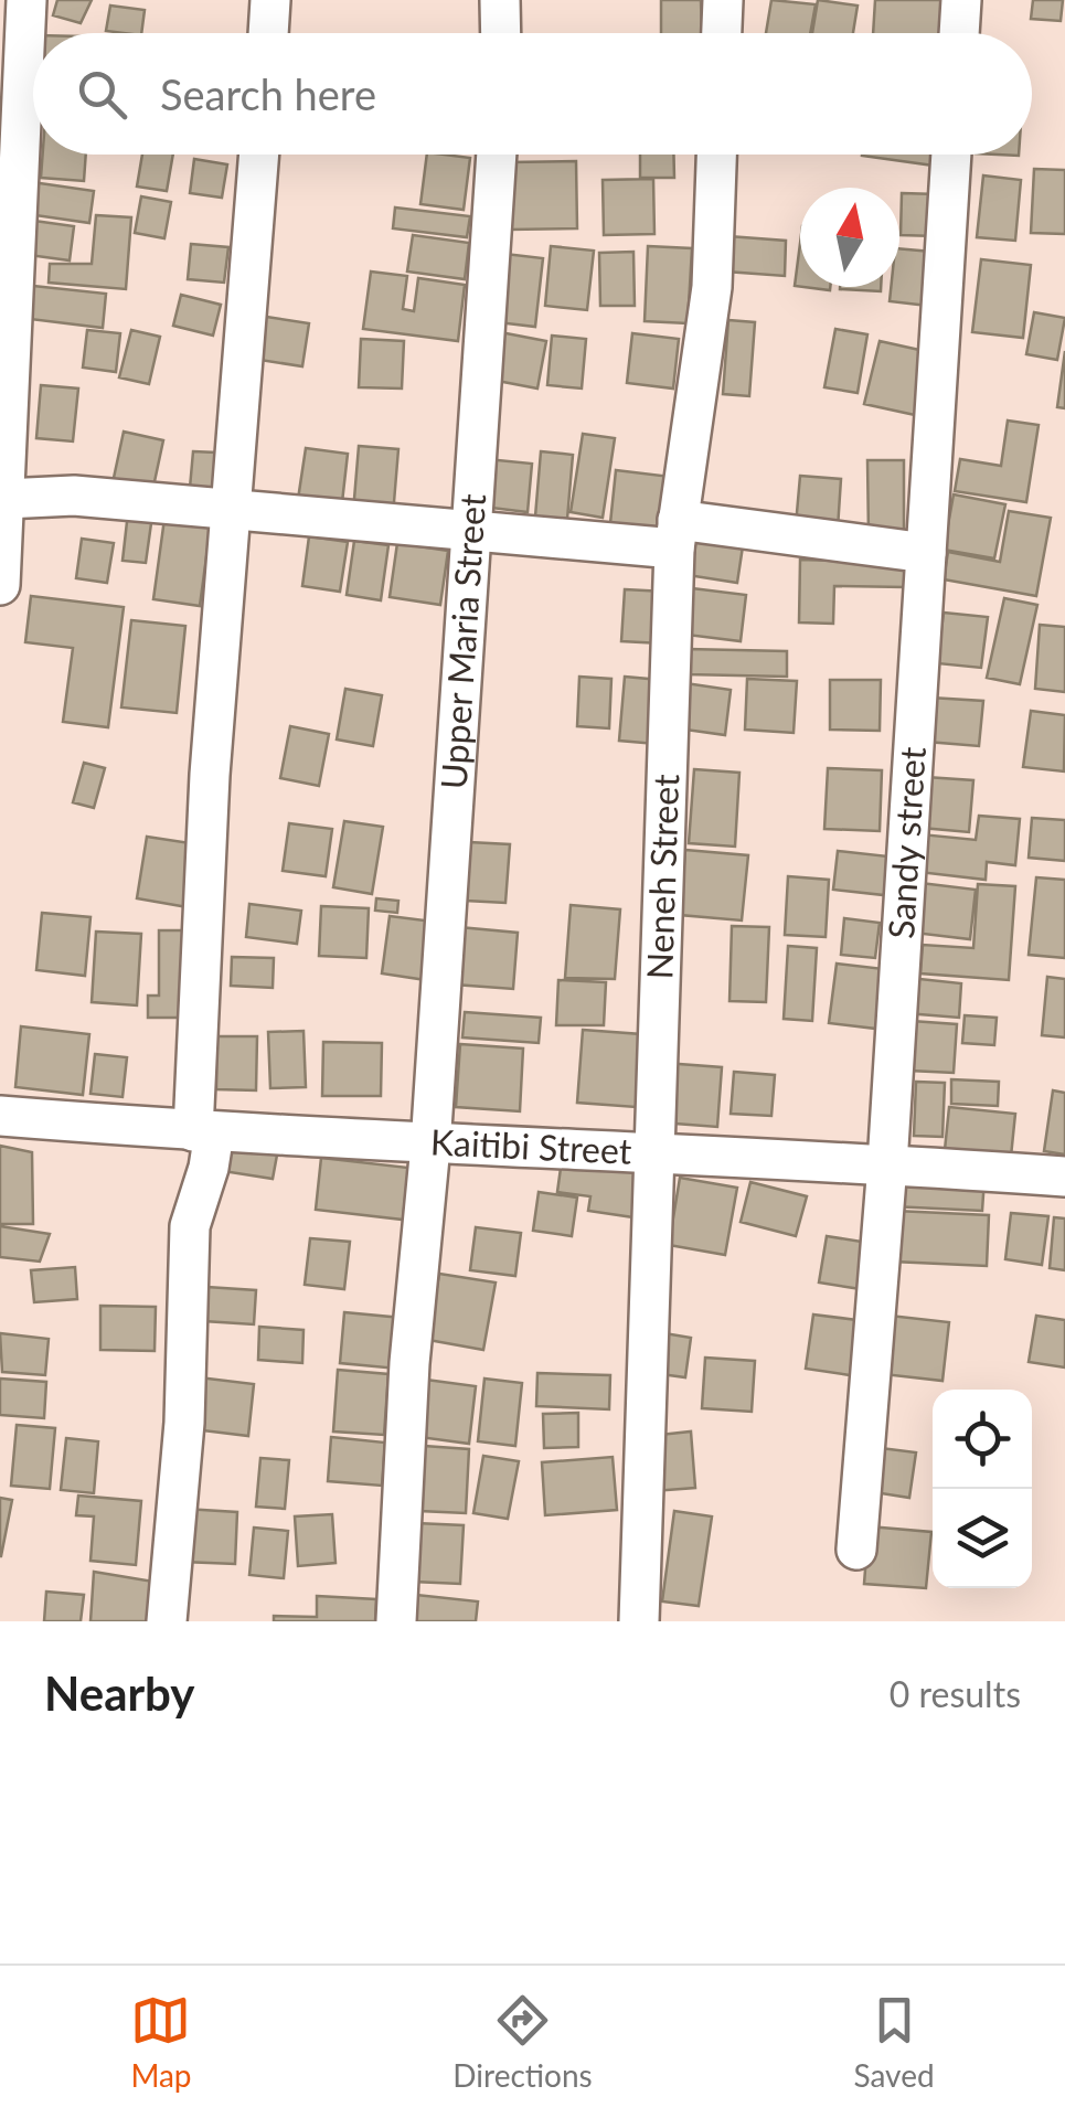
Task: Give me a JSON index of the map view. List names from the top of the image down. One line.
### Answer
{"streets":{"street":["Upper Maria Street","Sandy street","Neneh Street","Kaitibi Street"]},"crossings":[["Upper Maria Street","Kaitibi Street"],["Sandy street","Kaitibi Street"],["Neneh Street","Kaitibi Street"]],"north":"top","page":{"search":"Search here","heading":["Nearby","0 results"],"nav":["Map","Directions","Saved"]}}
